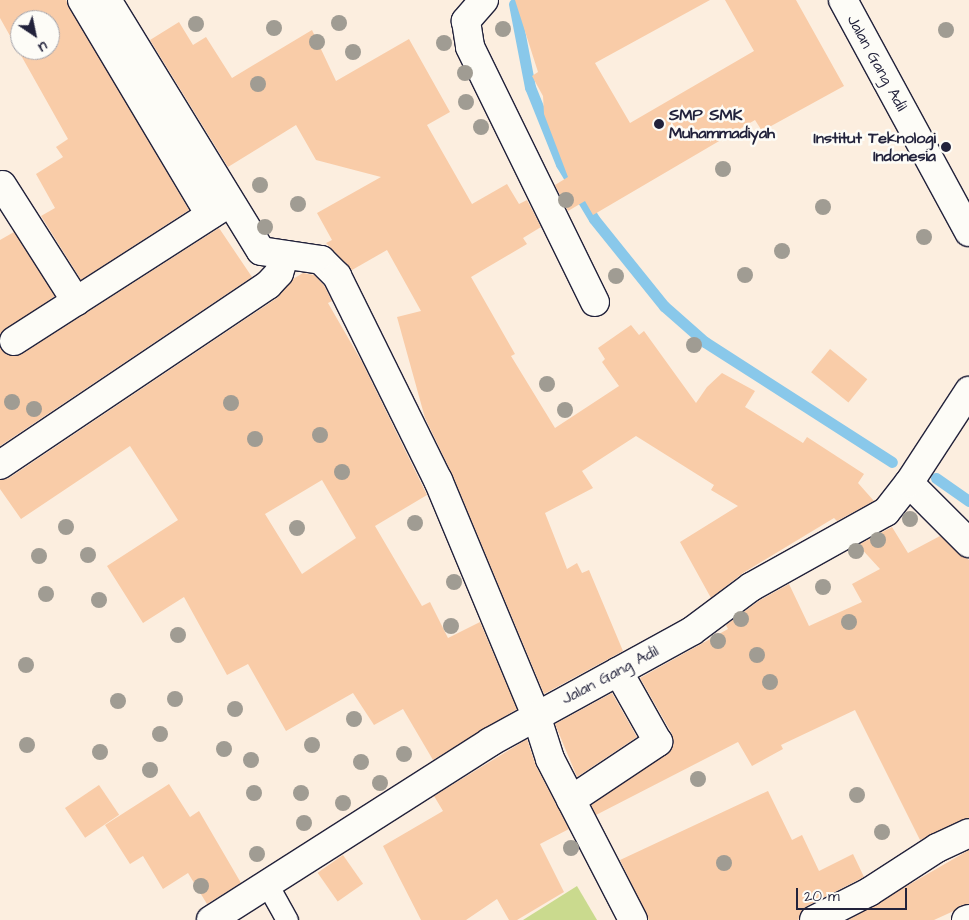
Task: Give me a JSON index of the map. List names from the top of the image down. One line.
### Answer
{"streets":{"street":["Jalan Gang Adil"]},"places":["SMP SMK Muhammadiyah","Institut Teknologi Indonesia"],"scale_bar":"20 m","north":"bottom right"}
